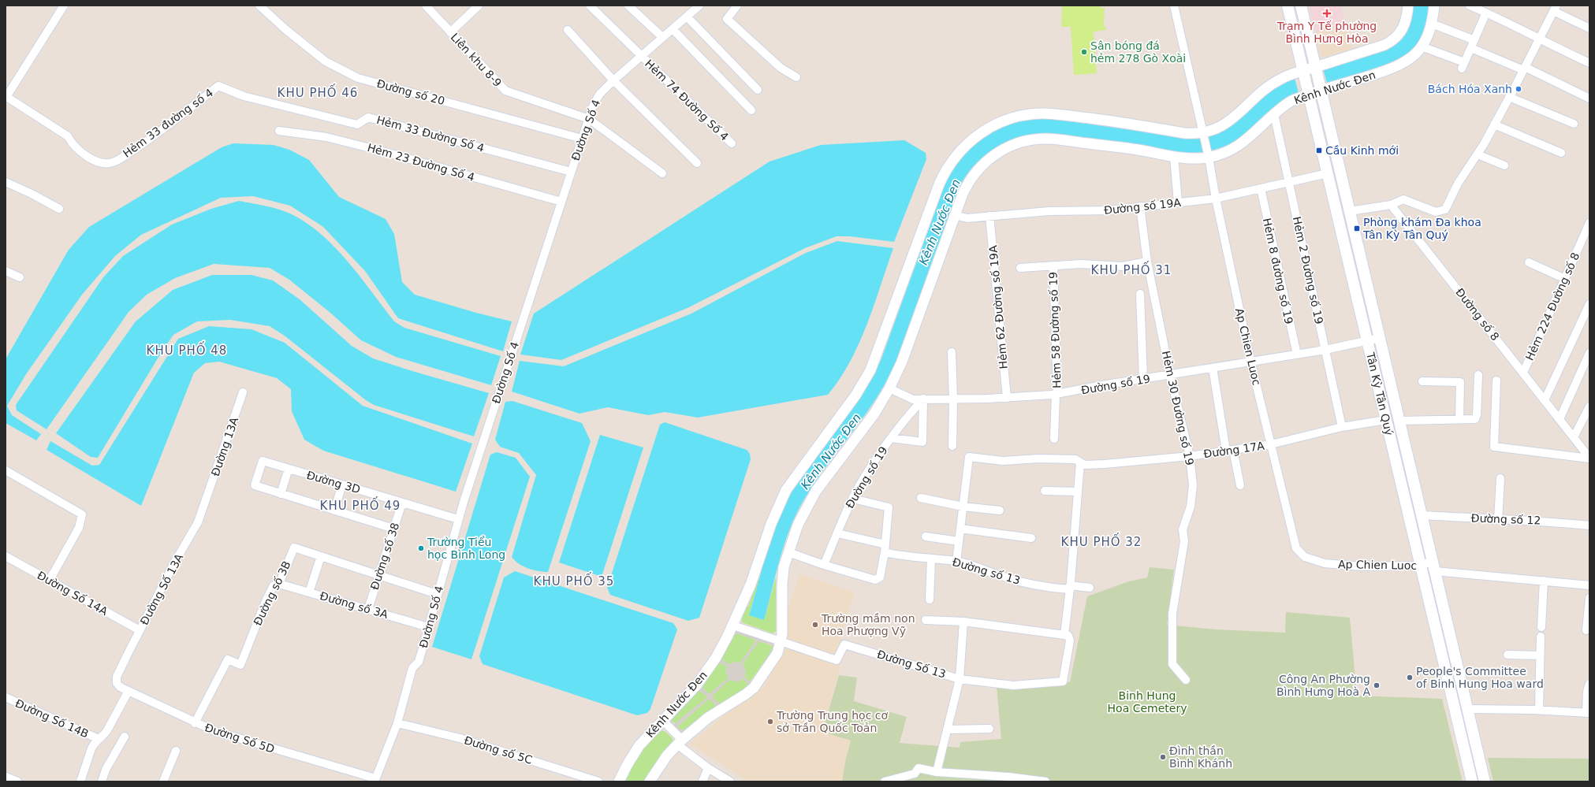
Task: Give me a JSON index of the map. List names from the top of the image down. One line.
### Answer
{"streets":{"main road":["Tân Kỳ Tân Quý"],"street":["Liên khu 8-9","Kênh Nước Đen","Đường số 20","Hẻm 74 Đường Số 4","Hẻm 33 đường số 4","Đường Số 4","Hẻm 33 Đường Số 4","Hẻm 23 Đường Số 4","Đường số 19A","Hẻm 2 Đường số 19","Hẻm 8 đường số 19","Hẻm 224 Đường số 8","Hẻm 62 Đường số 19A","Đường số 8","Hẻm 58 Đường số 19","Ap Chien Luoc","Đường số 19","Hẻm 30 Đường số 19","Đường 13A","Đường 17A","Đường 3D","Đường số 12","Đường số 38","Đường số 13","Đường Số 13A","Đường Số 14A","Đường số 3B","Đường số 3A","Đường Số 13","Đường Số 14B","Đường Số 5D","Đường số 5C"]},"crossings":[["Liên khu 8-9","Đường Số 4"],["Kênh Nước Đen","Đường số 19A"],["Kênh Nước Đen","Hẻm 2 Đường số 19"],["Kênh Nước Đen","Ap Chien Luoc"],["Kênh Nước Đen","Đường số 19"],["Kênh Nước Đen","Tân Kỳ Tân Quý"],["Kênh Nước Đen","Đường Số 13"],["Đường số 20","Đường Số 4"],["Hẻm 74 Đường Số 4","Đường Số 4"],["Hẻm 33 đường số 4","Hẻm 33 Đường Số 4"],["Đường Số 4","Hẻm 33 Đường Số 4"],["Đường Số 4","Hẻm 23 Đường Số 4"],["Đường Số 4","Đường 3D"],["Đường Số 4","Đường số 3B"],["Đường Số 4","Đường số 3A"],["Đường Số 4","Đường Số 5D"],["Đường Số 4","Đường số 5C"],["Đường số 19A","Hẻm 2 Đường số 19"],["Đường số 19A","Hẻm 8 đường số 19"],["Đường số 19A","Hẻm 62 Đường số 19A"],["Đường số 19A","Ap Chien Luoc"],["Đường số 19A","Tân Kỳ Tân Quý"],["Đường số 19A","Hẻm 30 Đường số 19"],["Hẻm 2 Đường số 19","Đường số 19"],["Hẻm 2 Đường số 19","Đường 17A"],["Hẻm 8 đường số 19","Đường số 19"],["Hẻm 224 Đường số 8","Đường số 8"],["Hẻm 62 Đường số 19A","Đường số 19"],["Hẻm 58 Đường số 19","Đường số 19"],["Ap Chien Luoc","Đường số 19"],["Ap Chien Luoc","Tân Kỳ Tân Quý"],["Ap Chien Luoc","Đường 17A"],["Đường số 19","Tân Kỳ Tân Quý"],["Đường số 19","Hẻm 30 Đường số 19"],["Tân Kỳ Tân Quý","Đường 17A"],["Tân Kỳ Tân Quý","Đường số 12"],["Hẻm 30 Đường số 19","Đường 17A"],["Đường 13A","Đường Số 13A"],["Đường 3D","Đường số 38"],["Đường số 38","Đường số 3B"],["Đường số 38","Đường số 3A"],["Đường Số 13A","Đường Số 14A"],["Đường Số 13A","Đường Số 5D"],["Đường số 3B","Đường số 3A"],["Đường số 3B","Đường Số 5D"]],"districts":["KHU PHỐ 46","KHU PHỐ 31","KHU PHỐ 48","KHU PHỐ 49","KHU PHỐ 32","KHU PHỐ 35"],"water":["Kênh Nước Đen"],"parks":["Binh Hung Hoa Cemetery"],"places":{"health":["Trạm Y Tế phường Bình Hưng Hòa"],"other":["Sân bóng đá hẻm 278 Gò Xoài","Bách Hóa Xanh","Trường Tiểu học Bình Long","Trường mầm non Hoa Phượng Vỹ","People's Committee of Binh Hung Hoa ward","Công An Phường Bình Hưng Hoà A","Trường Trung học cơ sở Trần Quốc Toản","Đình thần Bình Khánh"],"transit":["Cầu Kinh mới","Phòng khám Đa khoa Tân Kỳ Tân Quý"]}}
